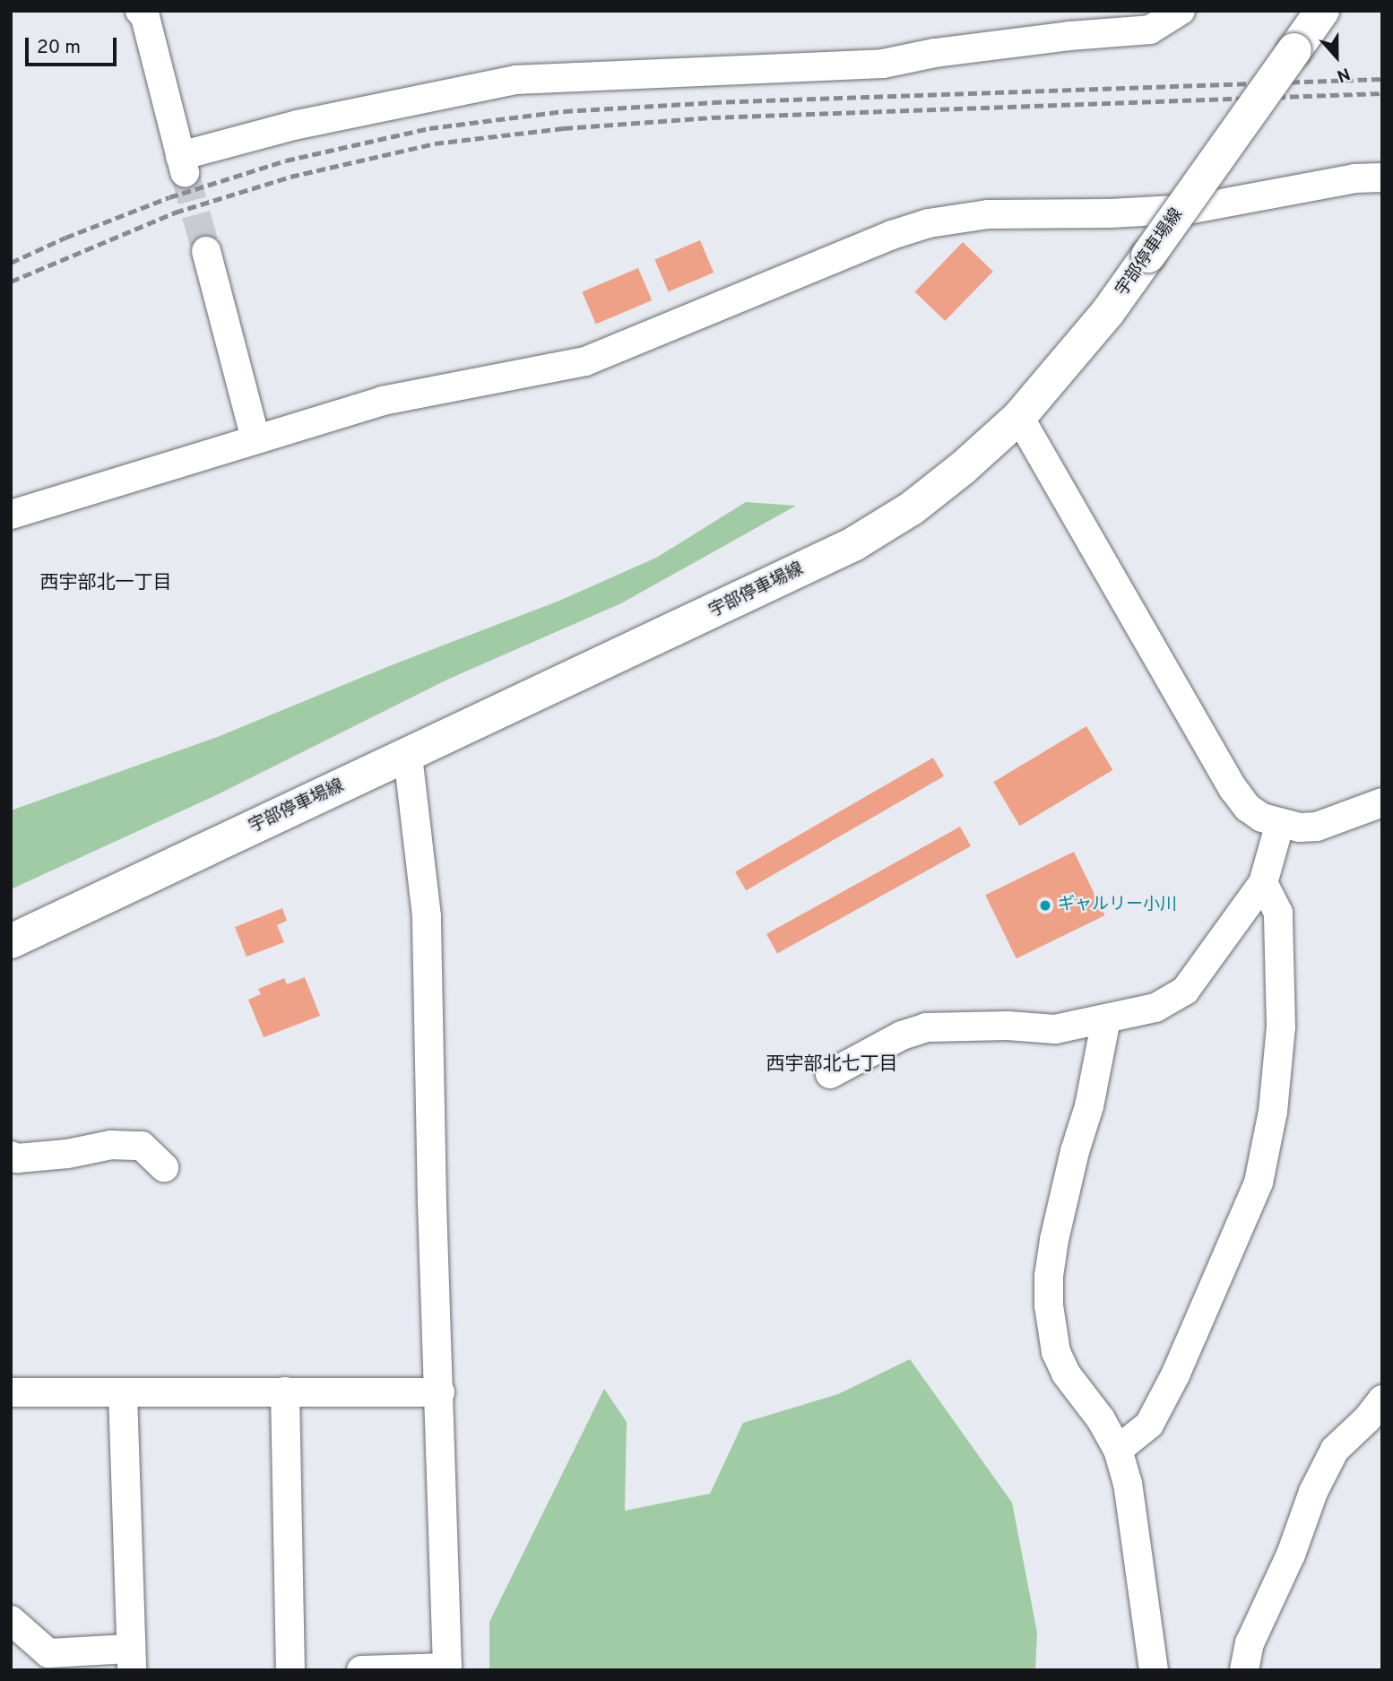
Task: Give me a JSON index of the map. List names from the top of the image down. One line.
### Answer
{"streets":{"main road":["宇部停車場線"]},"districts":["西宇部北一丁目","西宇部北七丁目"],"places":["ギャルリー小川"],"scale_bar":"20 m","north":"bottom"}
